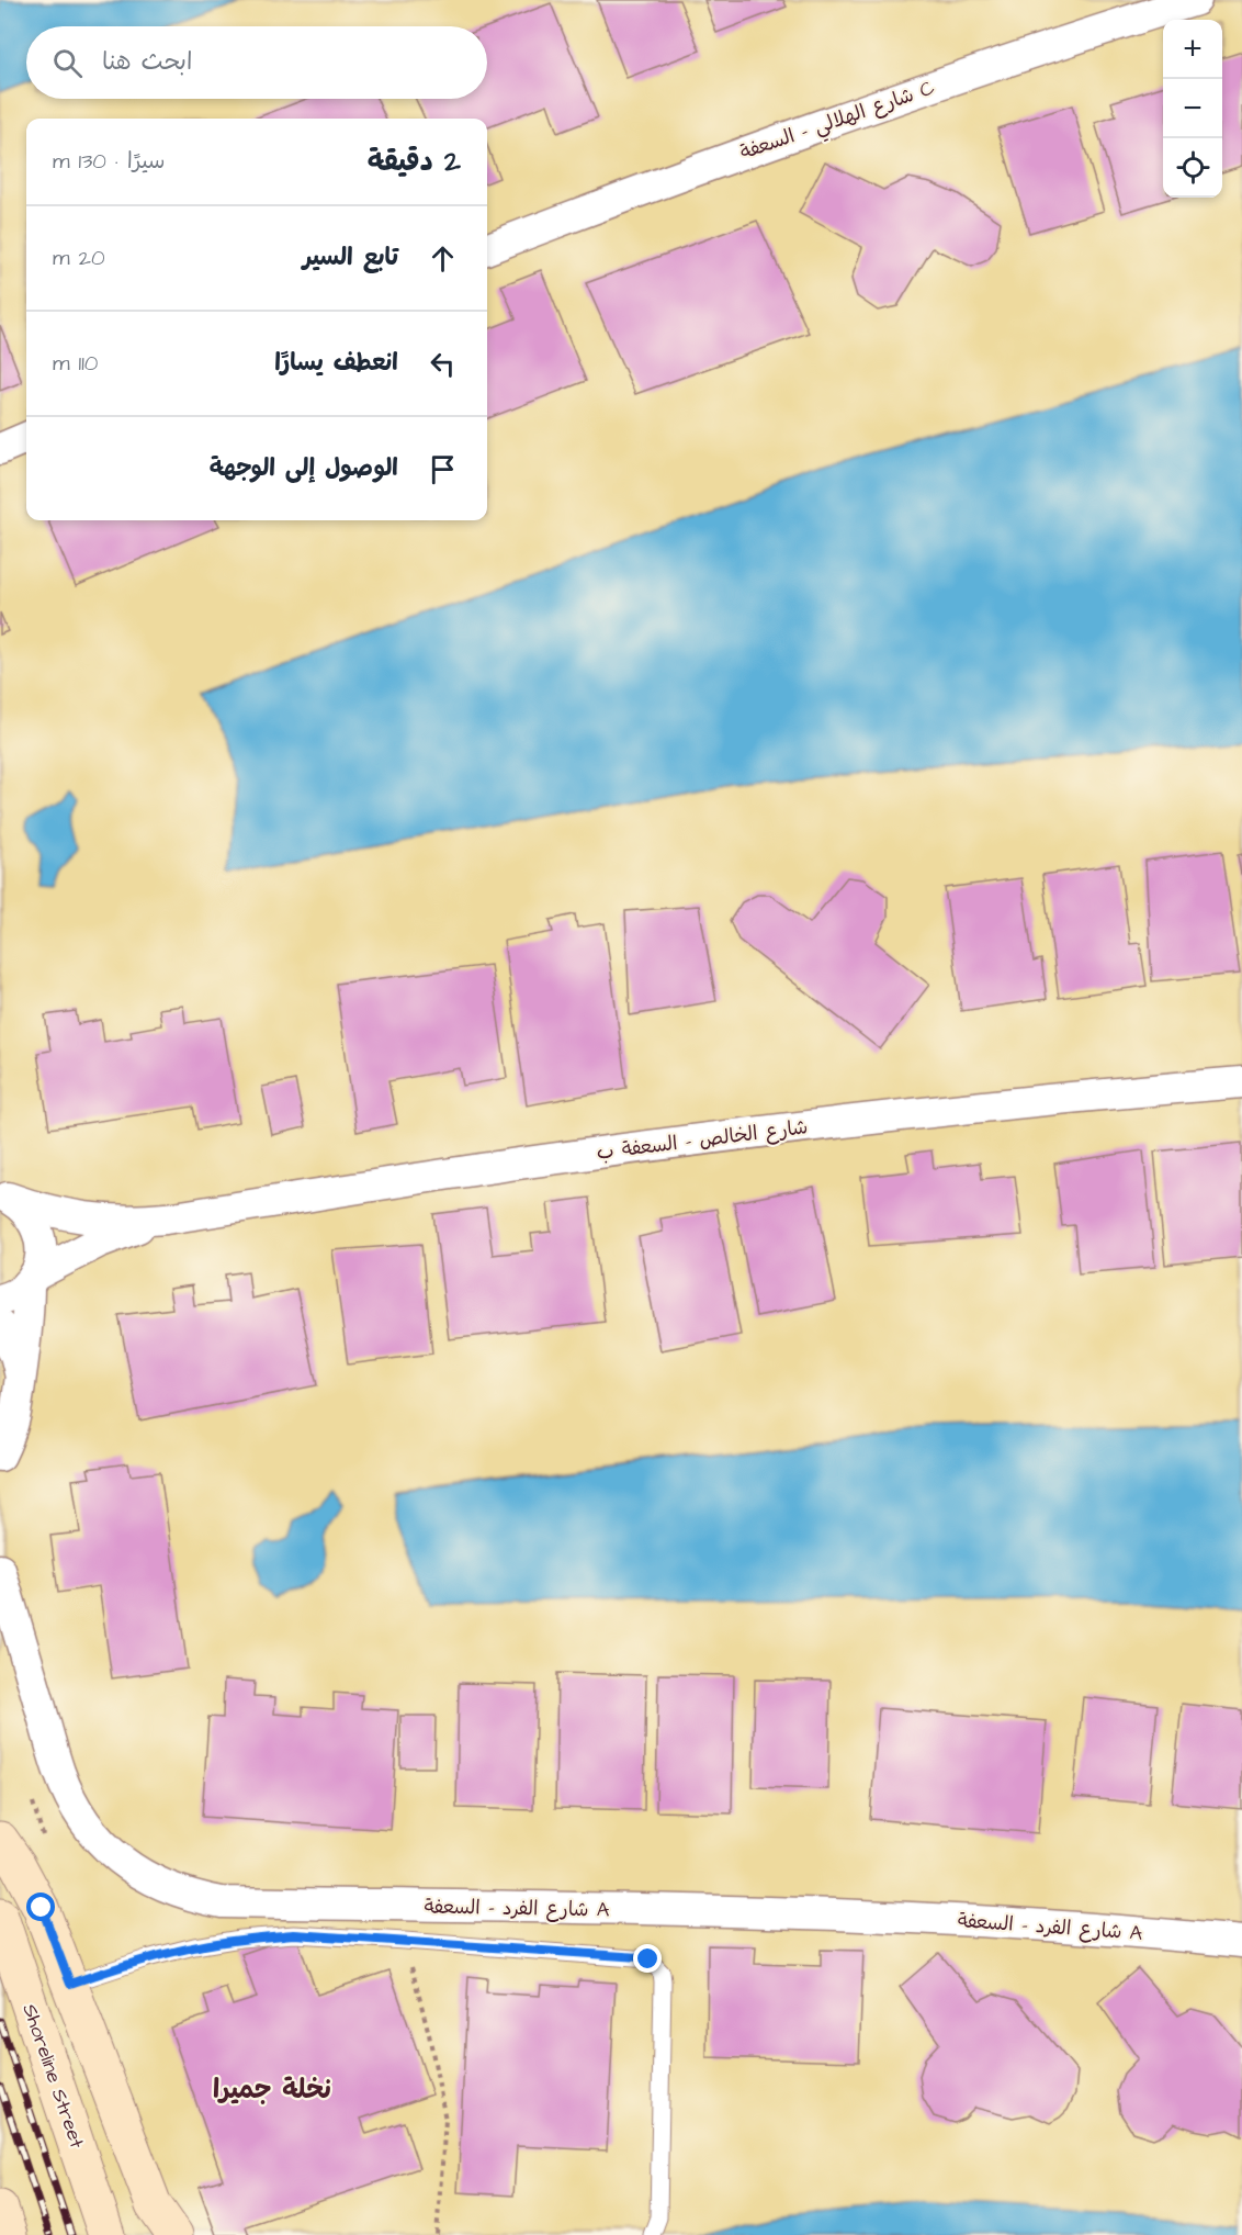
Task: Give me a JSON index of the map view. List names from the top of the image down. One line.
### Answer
{"streets":{"street":["شارع الهلالي - السعفة C","شارع الخالص - السعفة ب","شارع الفرد - السعفة A","Shoreline Street"]},"districts":["نخلة جميرا"],"page":{"map_buttons":["+","−"],"search":"ابحث هنا","heading":["2 دقيقة","سيرًا · 130 m"],"list":[["تابع السير","20 m"],["انعطف يسارًا","110 m"],"الوصول إلى الوجهة"]}}
